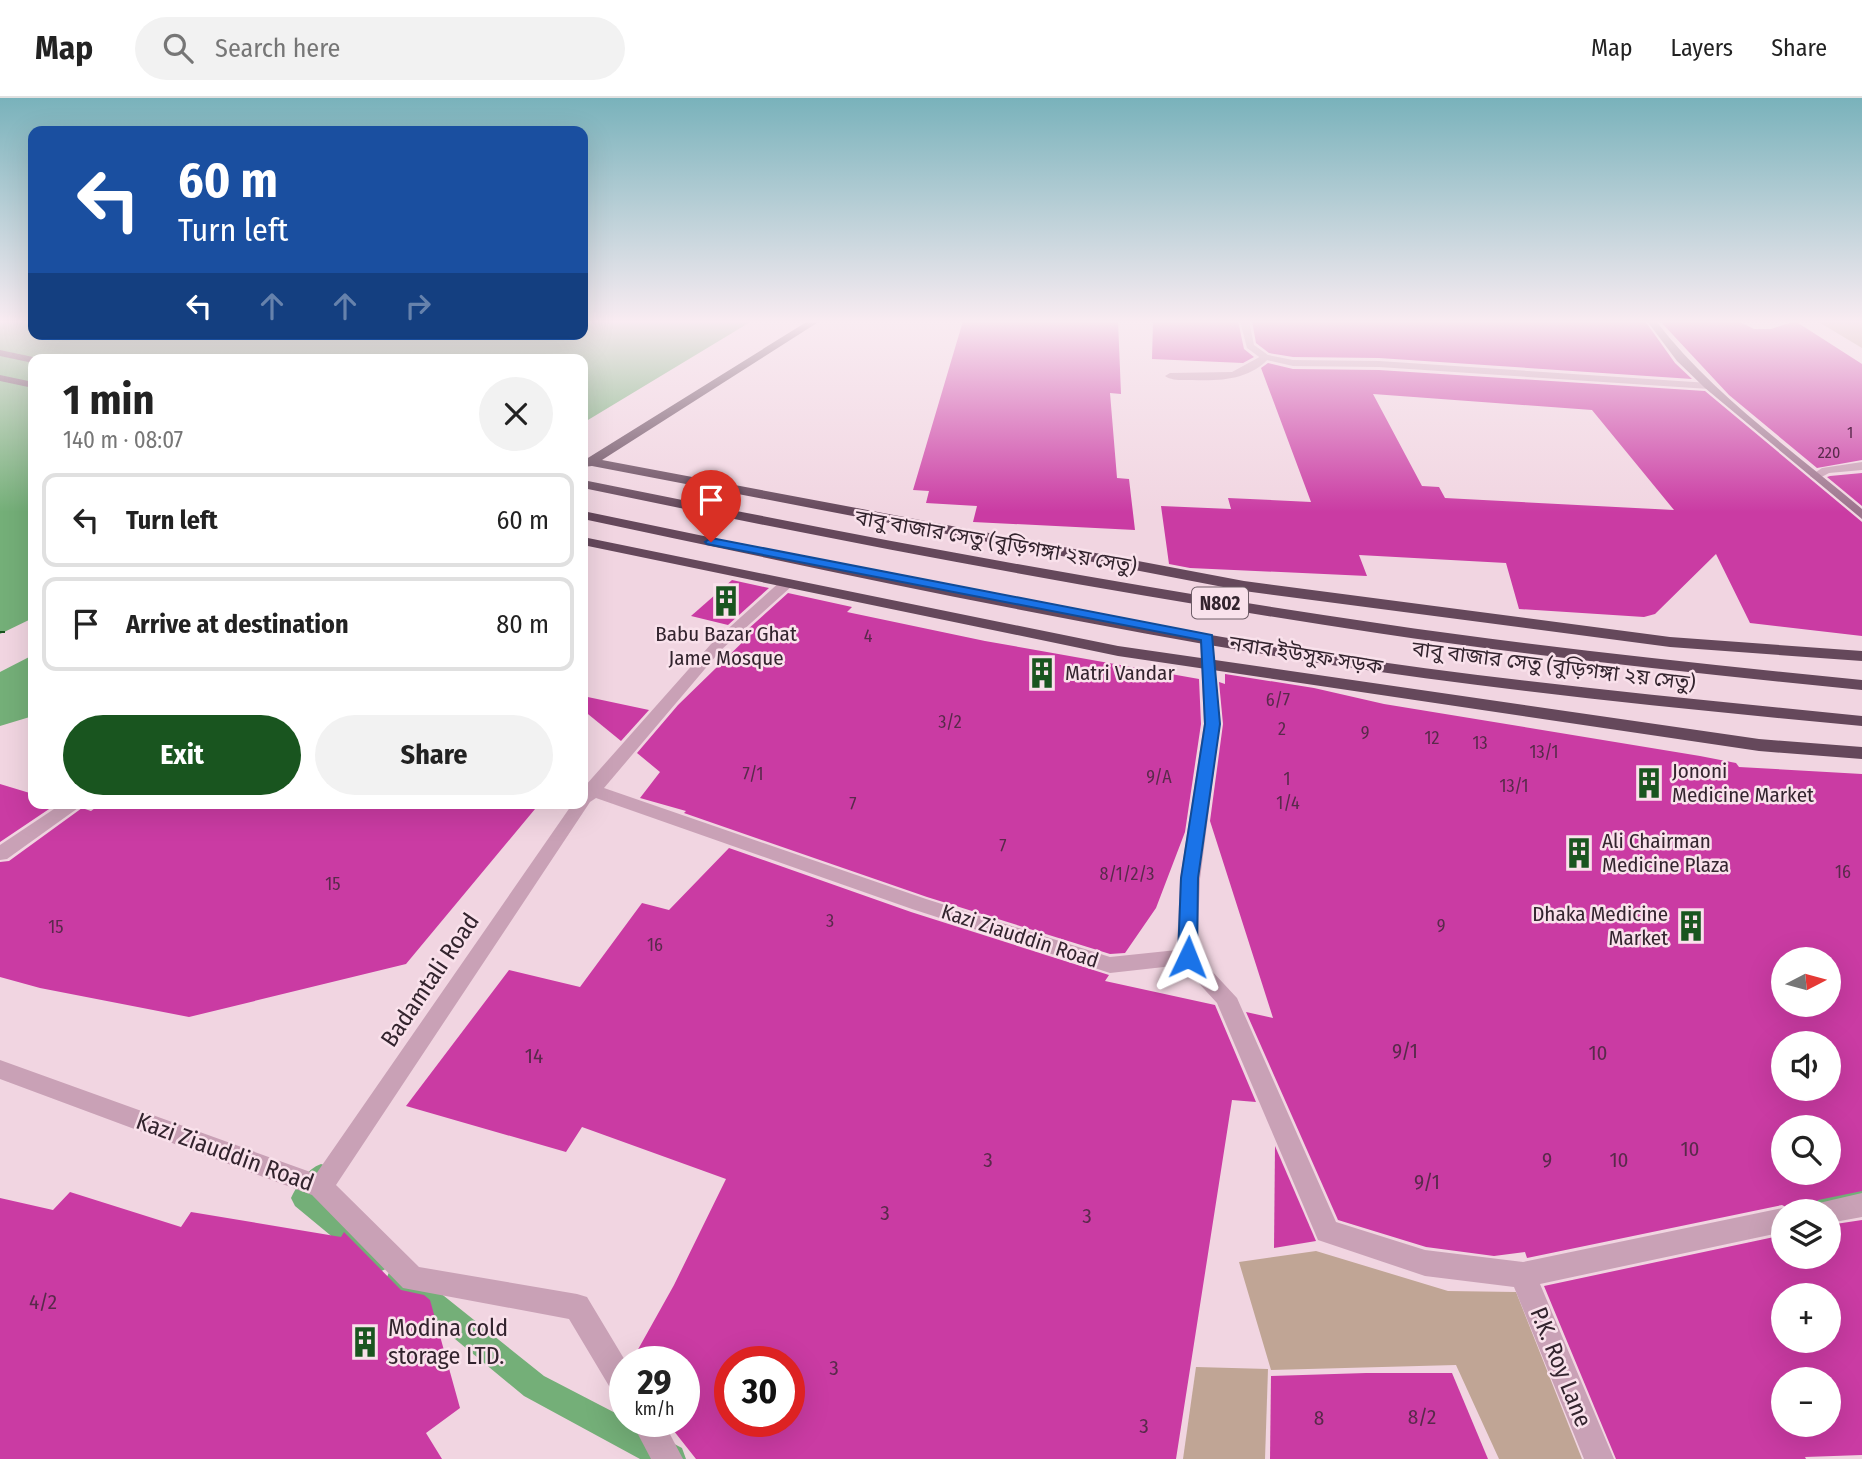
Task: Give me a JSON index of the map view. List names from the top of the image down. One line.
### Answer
{"streets":{"highway":["বাবু বাজার সেতু (বুড়িগঙ্গা ২য় সেতু)","N802","নবাব ইউসুফ সড়ক"],"street":["Kazi Ziauddin Road","Badamtali Road","P.K. Roy Lane"]},"crossings":[["নবাব ইউসুফ সড়ক","Badamtali Road"],["Kazi Ziauddin Road","Badamtali Road"]],"places":{"building":["Babu Bazar Ghat Jame Mosque","Matri Vandar","Jononi Medicine Market","Ali Chairman Medicine Plaza","Dhaka Medicine Market","Modina cold storage LTD."]},"house_numbers":["1","220","4","6/7","3/2","2","9","12","13","13/1","7/1","9/A","1","13/1","1/4","7","7","16","8/1/2/3","15","3","9","15","16","9/1","10","14","10","3","9","10","9/1","3","3","4/2","3","8/2","8","3"],"north":"right","page":{"header":"Map","search":"Search here","nav":["Map","Layers","Share"],"turn":["60 m","Turn left"],"heading":["1 min","140 m · 08:07"],"list":[{"name":"Turn left","value":"60 m"},{"name":"Arrive at destination","value":"80 m"}],"buttons":["Exit","Share"],"map_buttons":["+","−"],"speed":"29 km/h","limit":"30"}}
